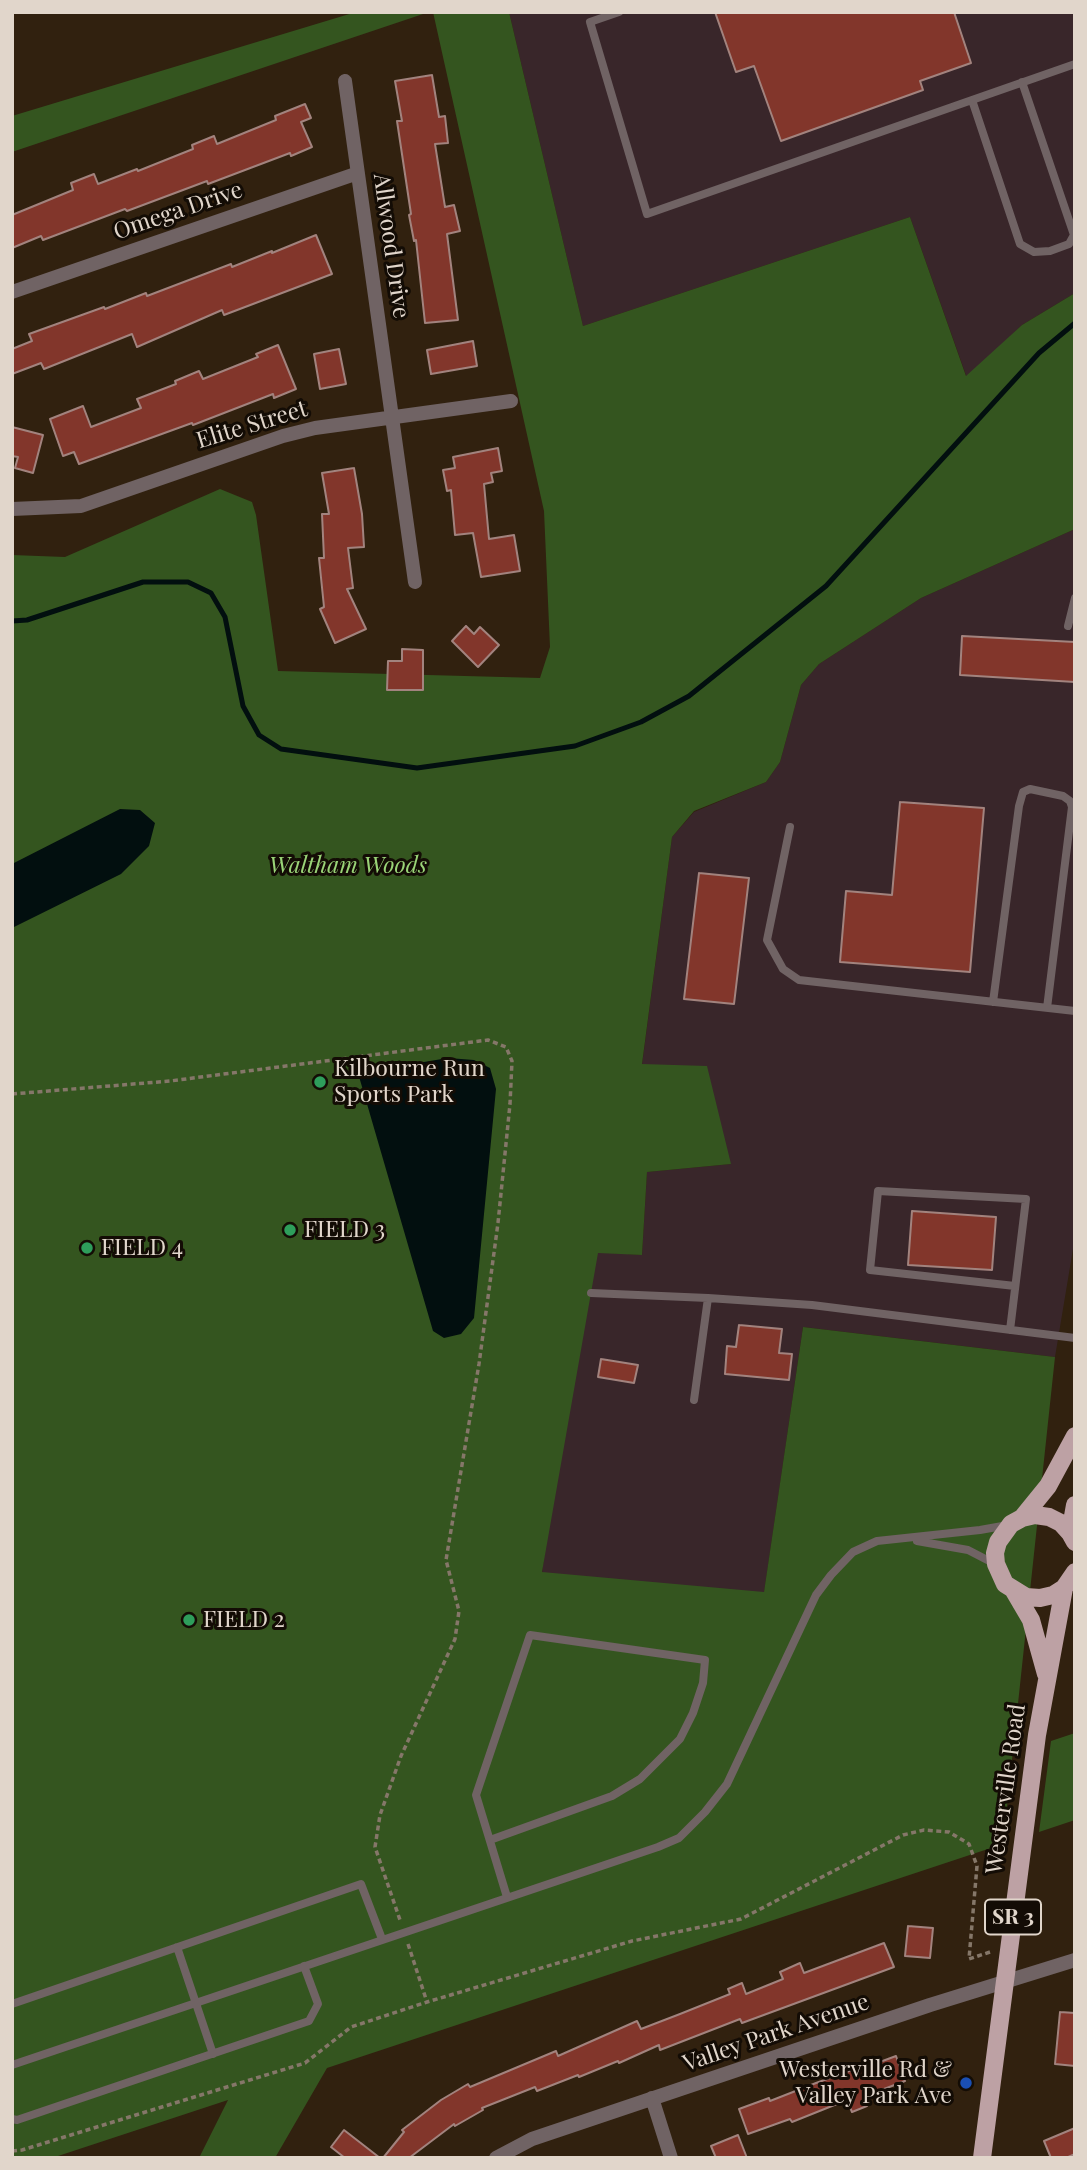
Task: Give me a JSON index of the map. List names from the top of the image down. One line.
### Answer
{"streets":{"main road":["Westerville Road","SR 3"],"street":["Omega Drive","Allwood Drive","Elite Street","Valley Park Avenue"]},"crossings":[["Omega Drive","Allwood Drive"],["Allwood Drive","Elite Street"],["Westerville Road","Valley Park Avenue"]],"parks":["Waltham Woods"],"places":["Kilbourne Run Sports Park","FIELD 3","FIELD 4","FIELD 2","Westerville Rd & Valley Park Ave"]}
